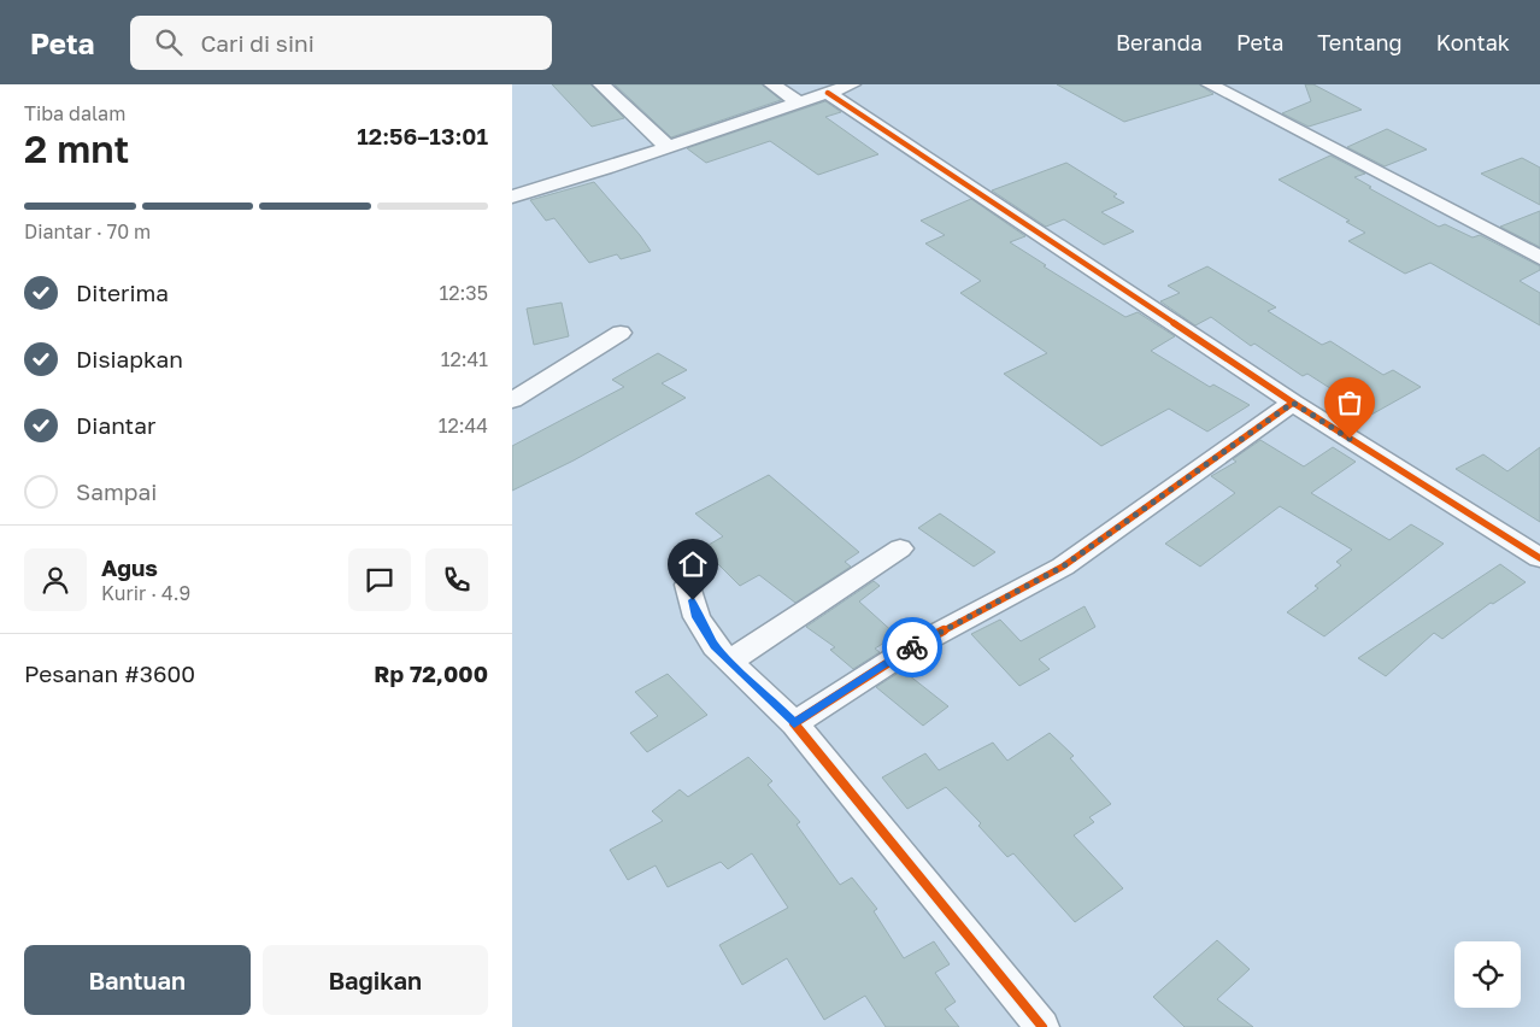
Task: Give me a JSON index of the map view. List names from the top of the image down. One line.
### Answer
{"page":{"header":"Peta","search":"Cari di sini","nav":["Beranda","Peta","Tentang","Kontak"],"heading":["2 mnt","Tiba dalam","12:56–13:01"],"panel":["Agus","Kurir · 4.9","Pesanan #3600","Rp 72,000"],"bar":"Diantar · 70 m","list":[["Diterima","12:35"],["Disiapkan","12:41"],["Diantar","12:44"],"Sampai"],"buttons":["Bantuan","Bagikan"]}}
